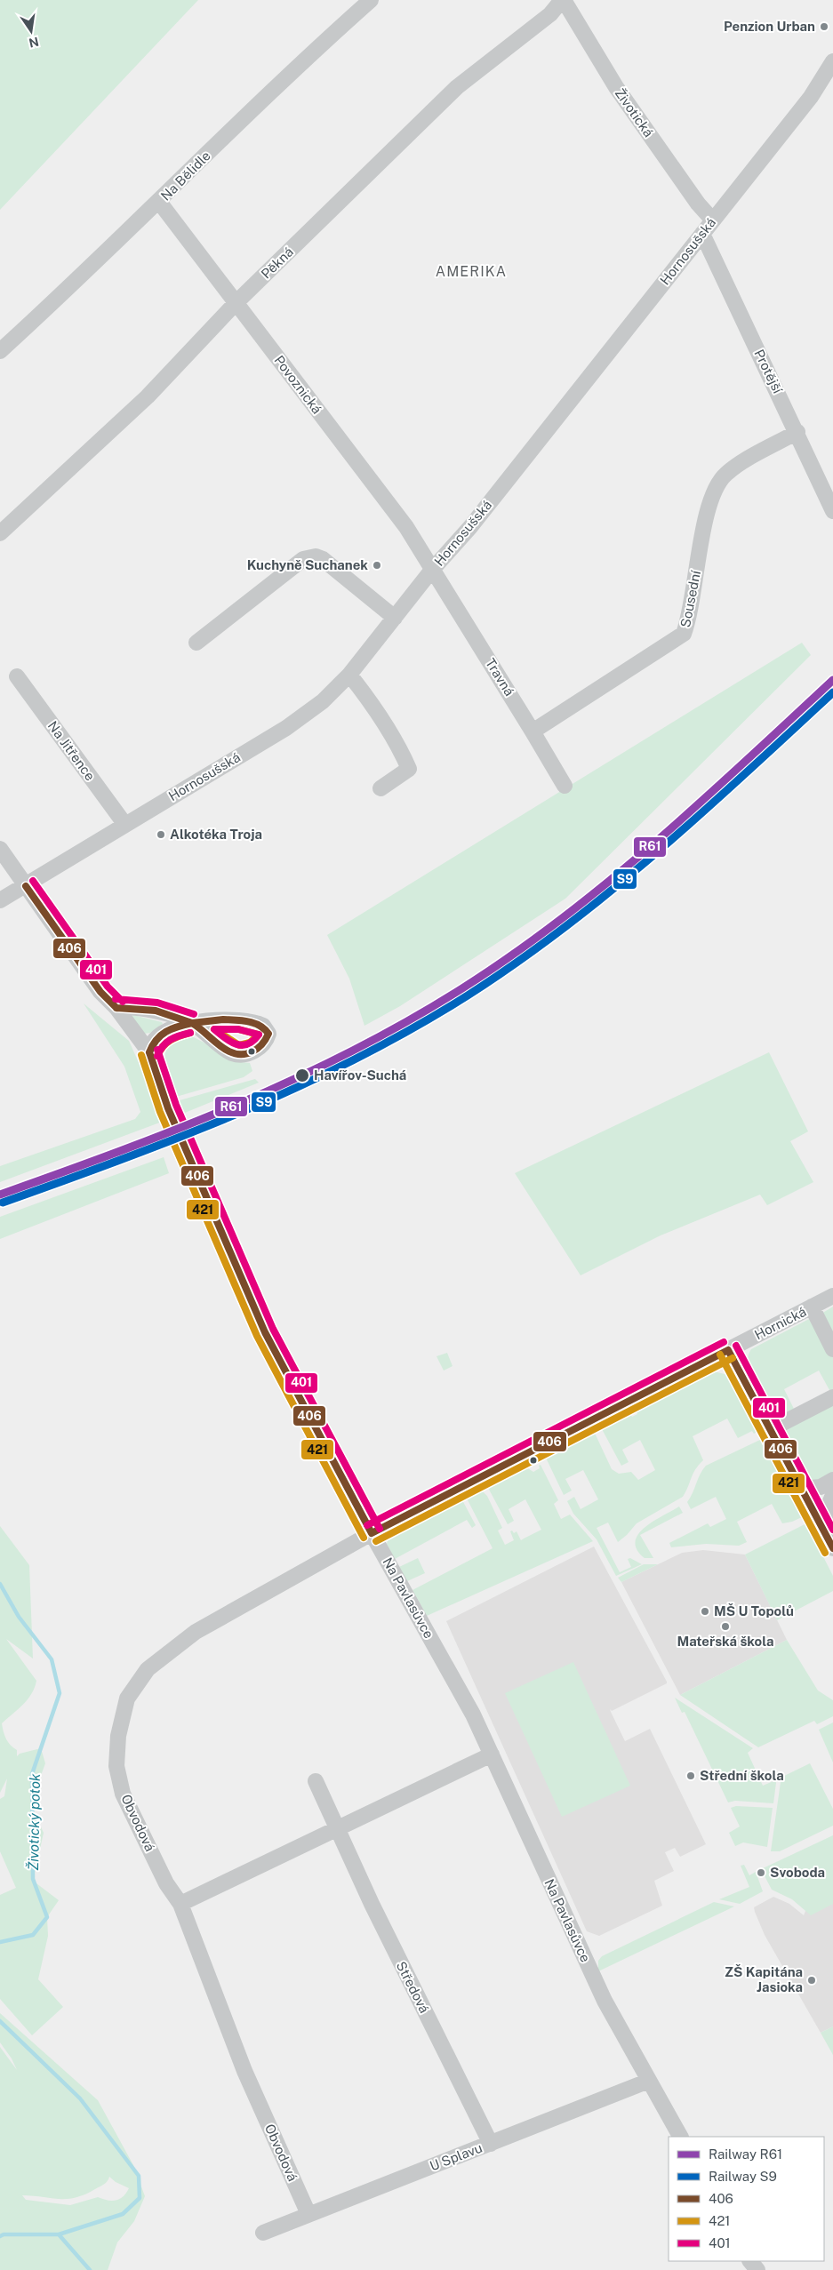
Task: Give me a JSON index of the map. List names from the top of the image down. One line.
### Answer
{"streets":{"street":["Životická","Na Bělidle","Hornosušská","Pěkná","Protější","Povoznická","Sousední","Travná","Na Jitřence","Hornická","Na Pavlasůvce","Obvodová","Středová","U Splavu"]},"crossings":[["Životická","Hornosušská"],["Životická","Pěkná"],["Na Bělidle","Povoznická"],["Hornosušská","Protější"],["Hornosušská","Povoznická"],["Hornosušská","Travná"],["Hornosušská","Na Jitřence"],["Pěkná","Povoznická"],["Protější","Sousední"],["Povoznická","Travná"],["Sousední","Travná"],["Hornická","Na Pavlasůvce"],["Hornická","Obvodová"],["Na Pavlasůvce","Obvodová"],["Na Pavlasůvce","U Splavu"],["Obvodová","U Splavu"],["Středová","U Splavu"]],"districts":["AMERIKA"],"water":["Životický potok"],"places":["Penzion Urban","Kuchyně Suchanek","Alkotéka Troja","Havířov-Suchá","MŠ U Topolů","Mateřská škola","Střední škola","Svoboda","ZŠ Kapitána Jasioka"],"lines":["rail line R61","rail line S9","transit line 401","transit line 406","transit line 421"],"legend":["Railway R61","Railway S9","406","421","401"],"north":"bottom"}
